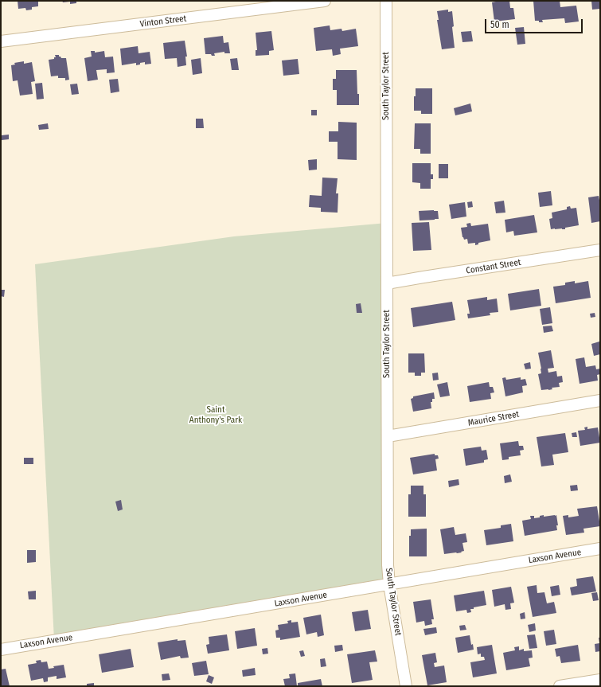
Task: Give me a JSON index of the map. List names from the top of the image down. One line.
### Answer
{"streets":{"street":["Vinton Street","South Taylor Street","Constant Street","Maurice Street","Laxson Avenue"]},"crossings":[["South Taylor Street","Constant Street"],["South Taylor Street","Maurice Street"],["South Taylor Street","Laxson Avenue"]],"parks":["Saint Anthony's Park"],"scale_bar":"50 m"}
